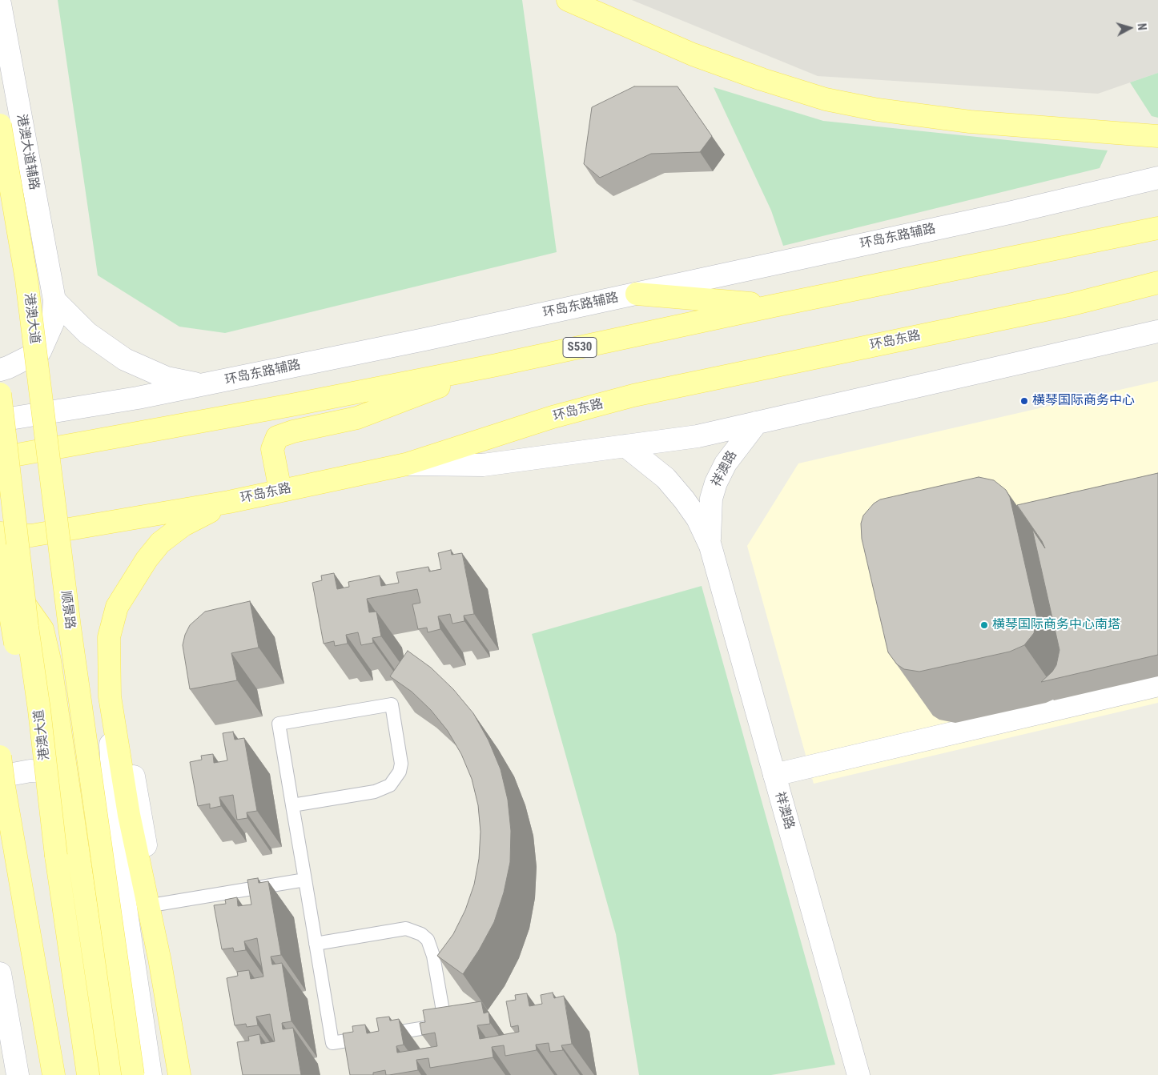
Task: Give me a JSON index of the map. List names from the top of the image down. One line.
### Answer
{"streets":{"main road":["港澳大道辅路","环岛东路辅路","港澳大道","环岛东路","S530","祥澳路","顺景路"]},"crossings":[["港澳大道","顺景路"]],"places":["横琴国际商务中心","横琴国际商务中心南塔"],"north":"right"}
